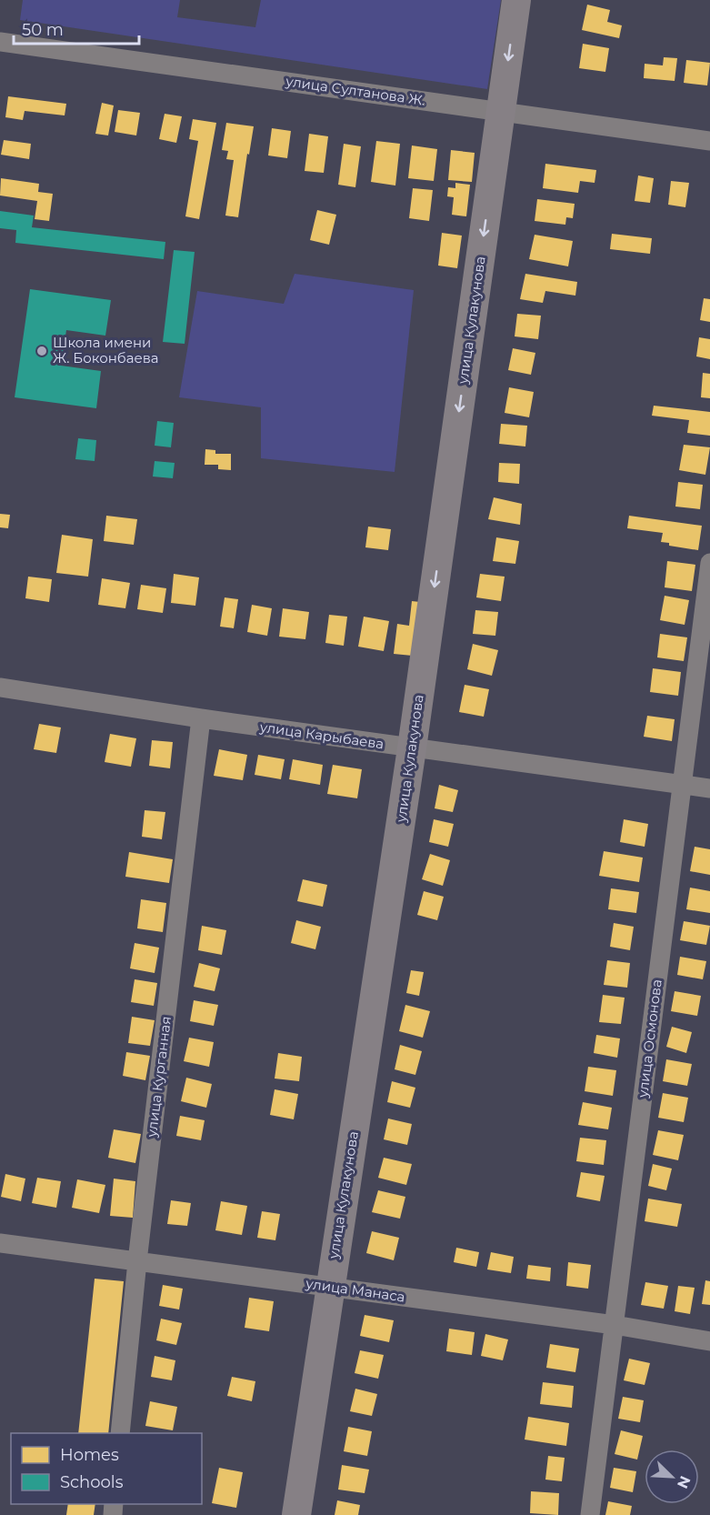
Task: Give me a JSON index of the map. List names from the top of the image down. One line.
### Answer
{"streets":{"street":["улица Султанова Ж.","улица Кулакунова","улица Карыбаева","улица Осмонова","улица Курганная","улица Манаса"]},"crossings":[["улица Султанова Ж.","улица Кулакунова"],["улица Кулакунова","улица Карыбаева"],["улица Кулакунова","улица Манаса"],["улица Карыбаева","улица Осмонова"],["улица Карыбаева","улица Курганная"],["улица Осмонова","улица Манаса"],["улица Курганная","улица Манаса"]],"one_way":["улица Кулакунова"],"places":["Школа имени Ж. Боконбаева"],"legend":["Homes","Schools"],"scale_bar":"50 m","north":"bottom right"}
